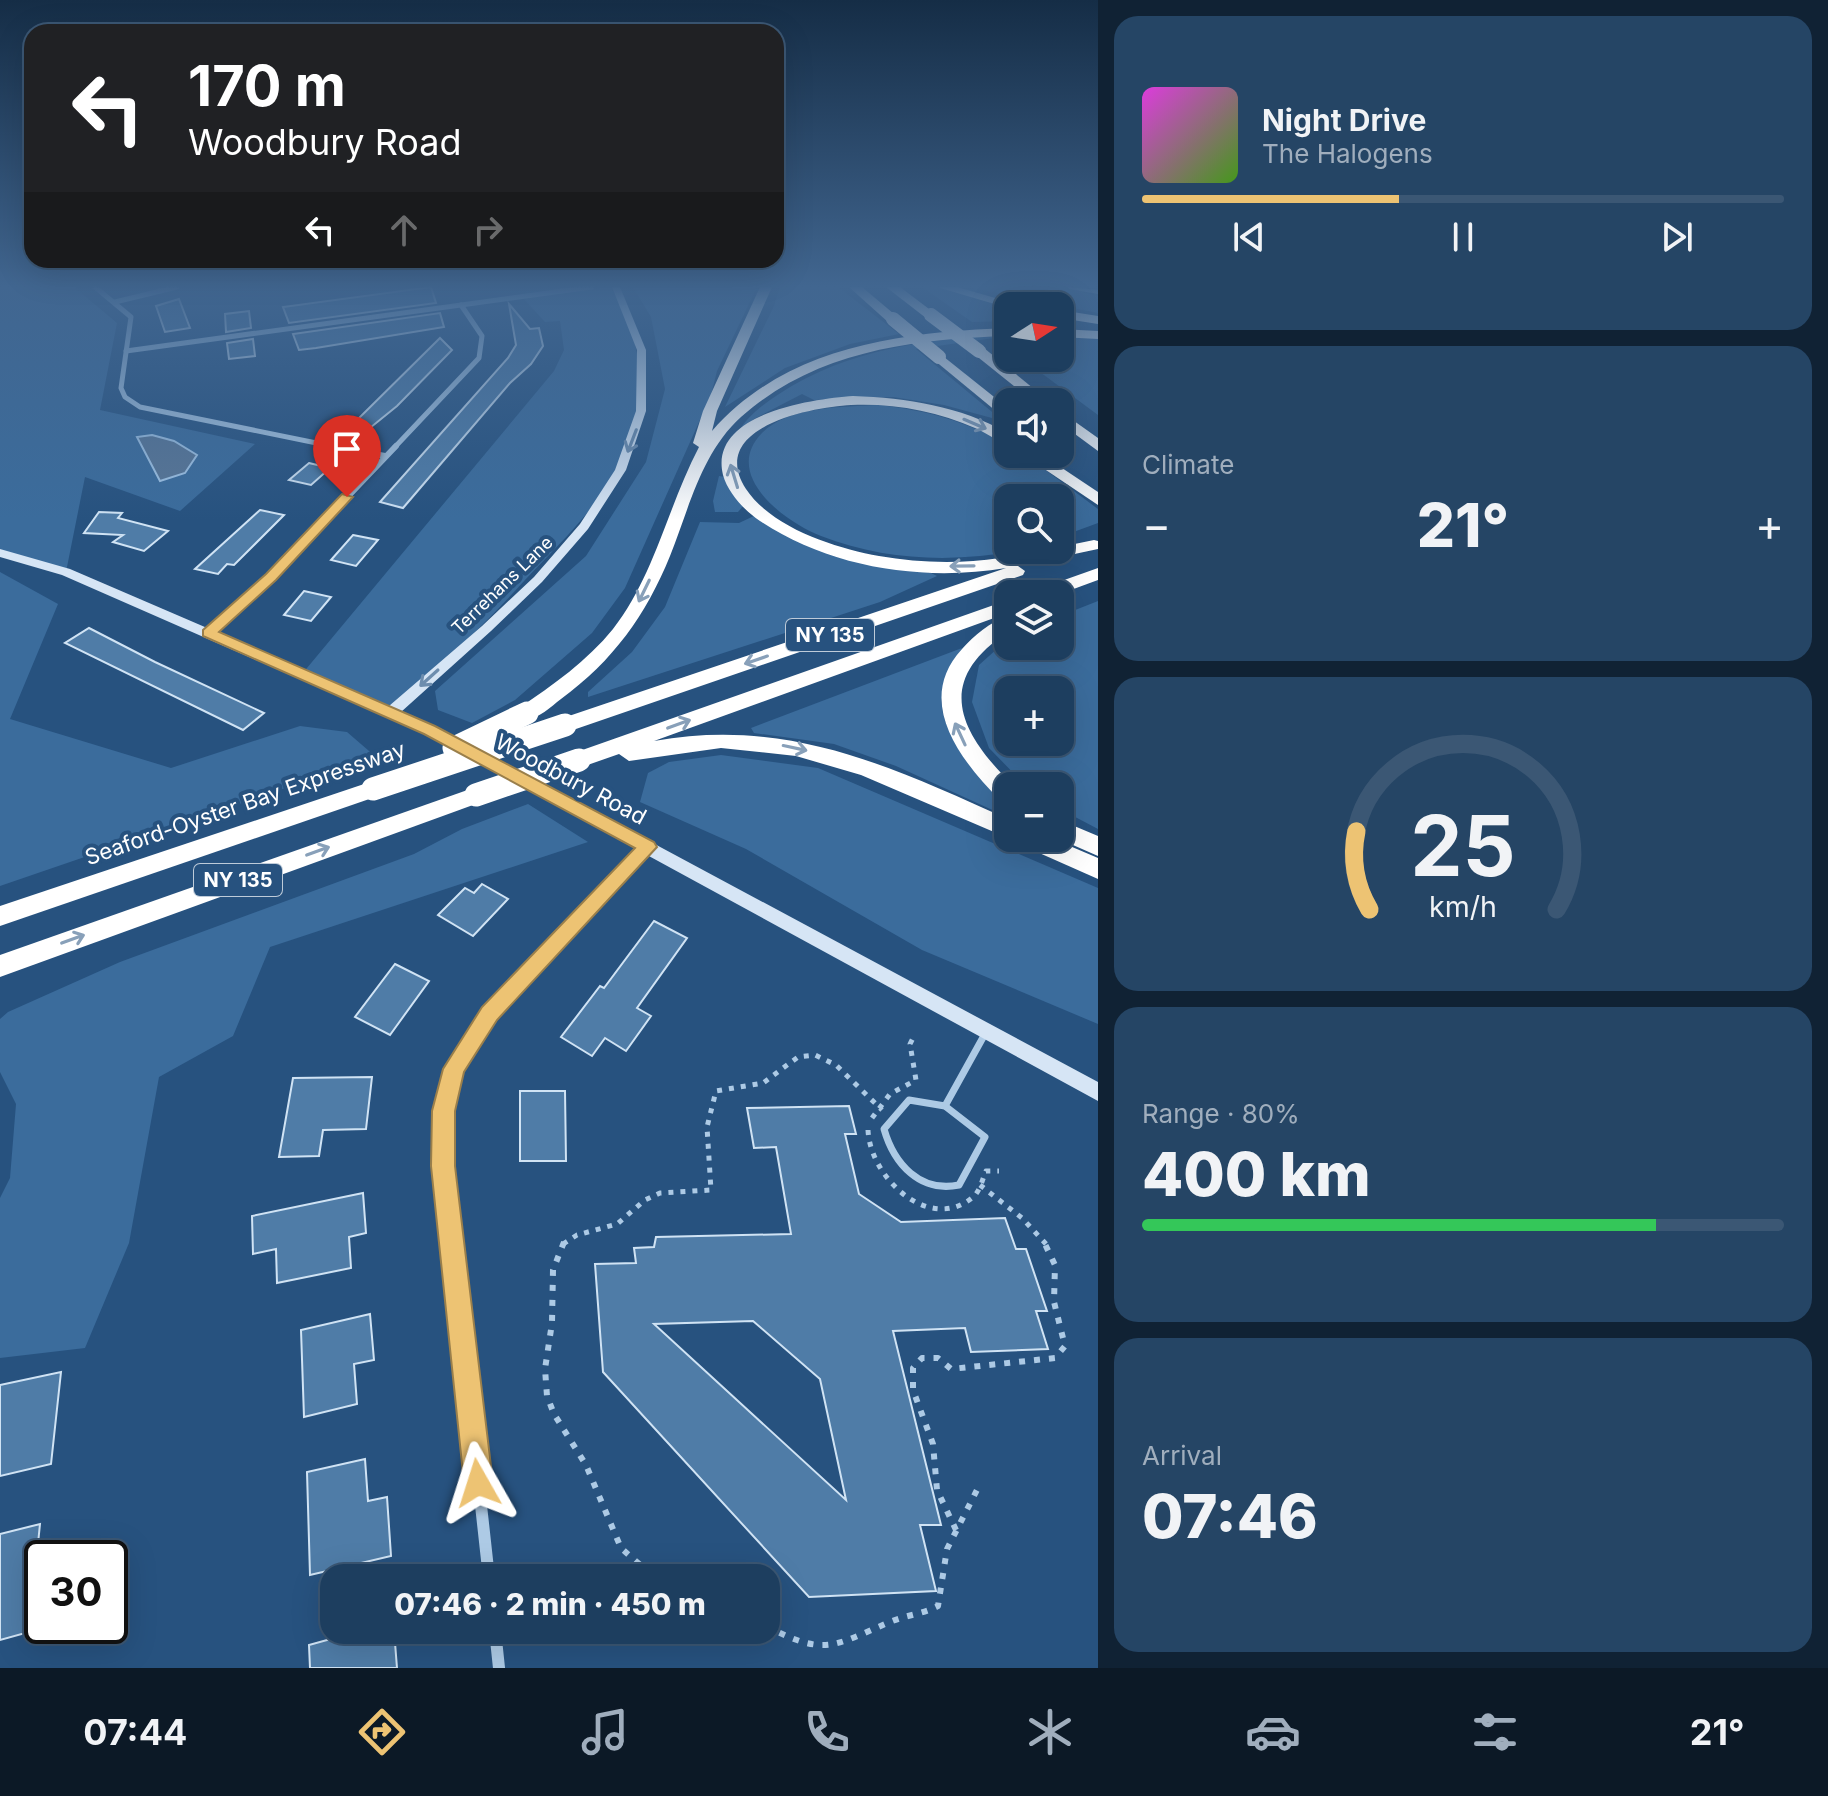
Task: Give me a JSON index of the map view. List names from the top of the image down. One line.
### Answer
{"streets":{"highway":["NY 135","Seaford-Oyster Bay Expressway"],"main road":["Terrehans Lane","Woodbury Road"]},"crossings":[["Terrehans Lane","Woodbury Road"]],"one_way":["Terrehans Lane"],"north":"right","page":{"turn":["170 m","Woodbury Road"],"song":["Night Drive","The Halogens"],"map_buttons":["+","−"],"tile":["Climate",["Range · 80%","400 km"],["Arrival","07:46"]],"heat":["−","21°","+"],"limit":"30","trip":"07:46 · 2 min · 450 m","tabs":["07:44","21°"],"gauge":["25","km/h"]}}
